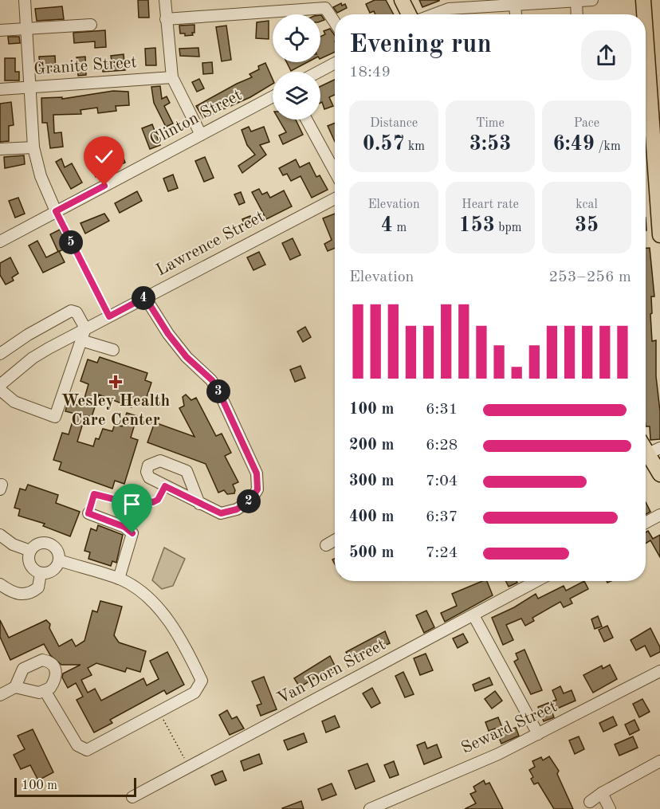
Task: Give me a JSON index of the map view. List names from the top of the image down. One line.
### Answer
{"streets":{"street":["Granite Street","Clinton Street","Lawrence Street","Van Dorn Street","Seward Street"]},"places":{"health":["Wesley Health Care Center"]},"scale_bar":"100 m","page":{"heading":["Evening run","18:49"],"stats":[["Distance","0.57 km"],["Time","3:53"],["Pace","6:49 /km"],["Elevation","4 m"],["Heart rate","153 bpm"],["kcal","35"]],"pins":["5","4","3","2"],"chart":["Elevation","253–256 m"],"list":[{"name":"100 m","note":"6:31"},{"name":"200 m","note":"6:28"},{"name":"300 m","note":"7:04"},{"name":"400 m","note":"6:37"},{"name":"500 m","note":"7:24"}],"scale":"100 m"}}
